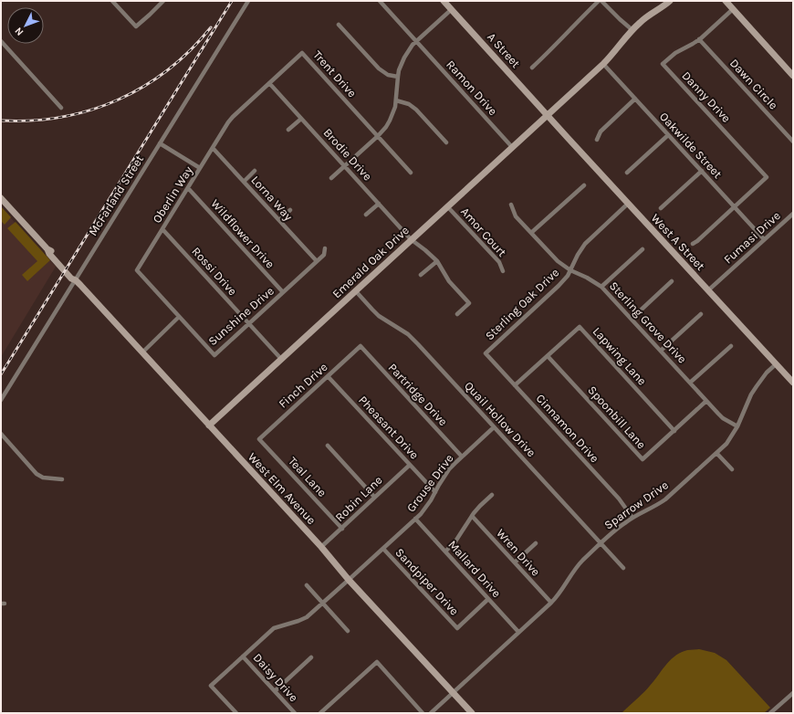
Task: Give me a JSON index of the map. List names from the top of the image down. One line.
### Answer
{"streets":{"street":["A Street","Trent Drive","Dawn Circle","Ramon Drive","Danny Drive","Oakwilde Street","Brodie Drive","Oberlin Way","McFarland Street","Lorna Way","Amor Court","Wildflower Drive","Fumasi Drive","West A Street","Emerald Oak Drive","Rossi Drive","Sterling Oak Drive","Sunshine Drive","Sterling Grove Drive","Lapwing Lane","Finch Drive","Partridge Drive","Spoonbill Lane","Quail Hollow Drive","Pheasant Drive","Cinnamon Drive","Teal Lane","Grouse Drive","West Elm Avenue","Robin Lane","Sparrow Drive","Wren Drive","Mallard Drive","Sandpiper Drive","Daisy Drive"]},"crossings":[["A Street","West A Street"],["A Street","Emerald Oak Drive"],["Trent Drive","Brodie Drive"],["Trent Drive","Oberlin Way"],["Dawn Circle","Danny Drive"],["Ramon Drive","Emerald Oak Drive"],["Danny Drive","Oakwilde Street"],["Oakwilde Street","Fumasi Drive"],["Oakwilde Street","Emerald Oak Drive"],["Brodie Drive","Emerald Oak Drive"],["Oberlin Way","Lorna Way"],["Oberlin Way","Wildflower Drive"],["Oberlin Way","Rossi Drive"],["Oberlin Way","Sunshine Drive"],["McFarland Street","West Elm Avenue"],["Lorna Way","Sunshine Drive"],["Amor Court","Emerald Oak Drive"],["Wildflower Drive","Sunshine Drive"],["Fumasi Drive","West A Street"],["West A Street","Emerald Oak Drive"],["West A Street","Sterling Oak Drive"],["West A Street","Sparrow Drive"],["Emerald Oak Drive","Rossi Drive"],["Emerald Oak Drive","Quail Hollow Drive"],["Emerald Oak Drive","West Elm Avenue"],["Rossi Drive","Sunshine Drive"],["Sterling Oak Drive","Sterling Grove Drive"],["Sterling Oak Drive","Cinnamon Drive"],["Sterling Grove Drive","Spoonbill Lane"],["Sterling Grove Drive","Sparrow Drive"],["Lapwing Lane","Spoonbill Lane"],["Lapwing Lane","Cinnamon Drive"],["Finch Drive","Partridge Drive"],["Finch Drive","Pheasant Drive"],["Finch Drive","Teal Lane"],["Partridge Drive","Grouse Drive"],["Quail Hollow Drive","Grouse Drive"],["Quail Hollow Drive","Sparrow Drive"],["Pheasant Drive","Grouse Drive"],["Pheasant Drive","Robin Lane"],["Cinnamon Drive","Sparrow Drive"],["Teal Lane","Robin Lane"],["Grouse Drive","West Elm Avenue"],["Grouse Drive","Mallard Drive"],["Grouse Drive","Sandpiper Drive"],["Grouse Drive","Daisy Drive"],["West Elm Avenue","Robin Lane"],["West Elm Avenue","Sparrow Drive"],["Sparrow Drive","Wren Drive"],["Sparrow Drive","Mallard Drive"],["Mallard Drive","Sandpiper Drive"]],"north":"bottom left"}
